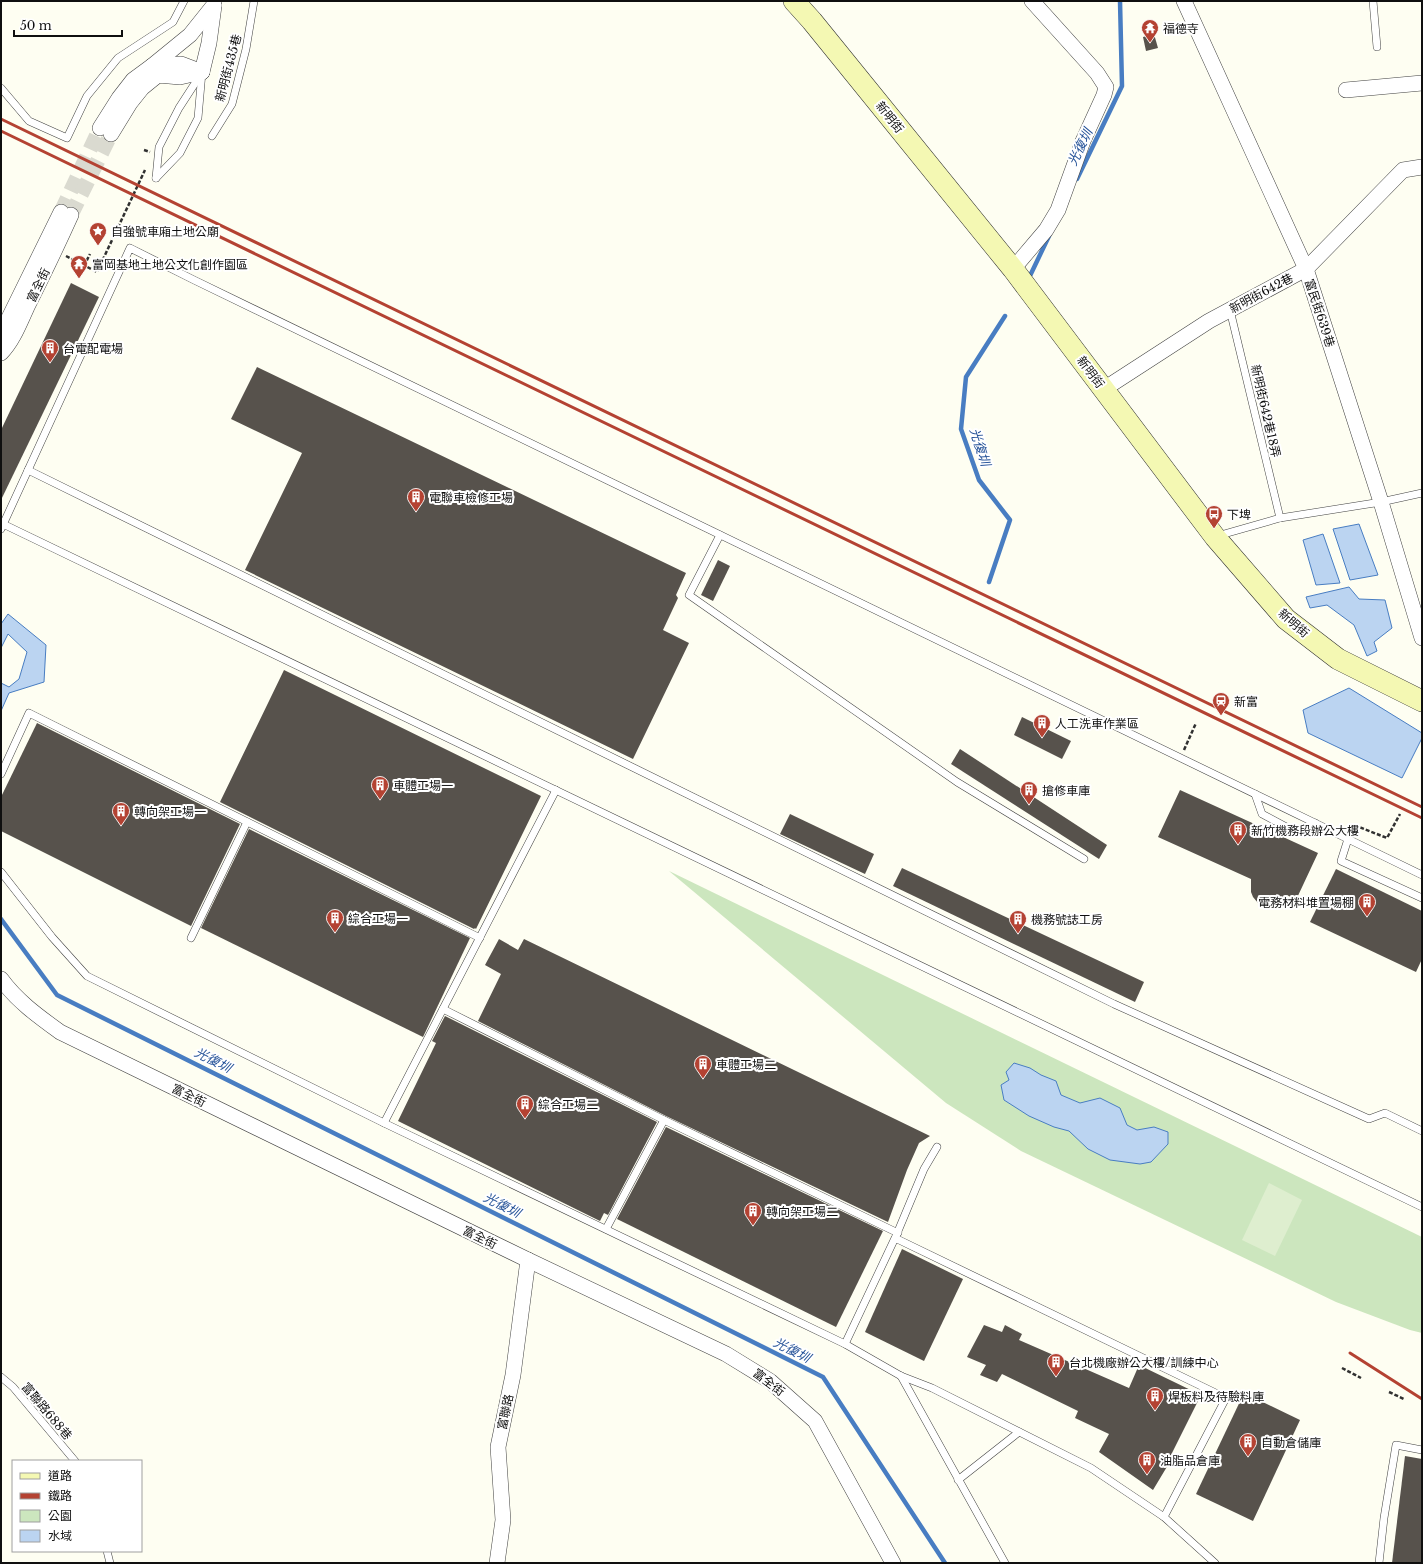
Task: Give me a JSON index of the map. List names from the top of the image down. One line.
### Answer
{"streets":{"street":["新明街","富全街","新明街642巷","富民街639巷","富聯路"],"lane":["新明街435巷","新明街642巷18弄","富聯路688巷"]},"crossings":[["新明街","新明街642巷"],["富全街","富聯路"],["新明街642巷","富民街639巷"],["新明街642巷","新明街642巷18弄"]],"water":["光復圳"],"places":{"temple":["福德寺","富岡基地土地公文化創作園區"],"place":["自強號車廂土地公廟"],"building":["台電配電場","電聯車檢修工場","人工洗車作業區","車體工場一","搶修車庫","轉向架工場一","新竹機務段辦公大樓","電務材料堆置場棚","綜合工場一","機務號誌工房","車體工場二","綜合工場二","轉向架工場二","台北機廠辦公大樓/訓練中心","焊板料及待驗料庫","自動倉儲庫","油脂品倉庫"],"bus stop":["下埤"],"station":["新富"]},"legend":["道路","鐵路","公園","水域"],"scale_bar":"50 m"}
